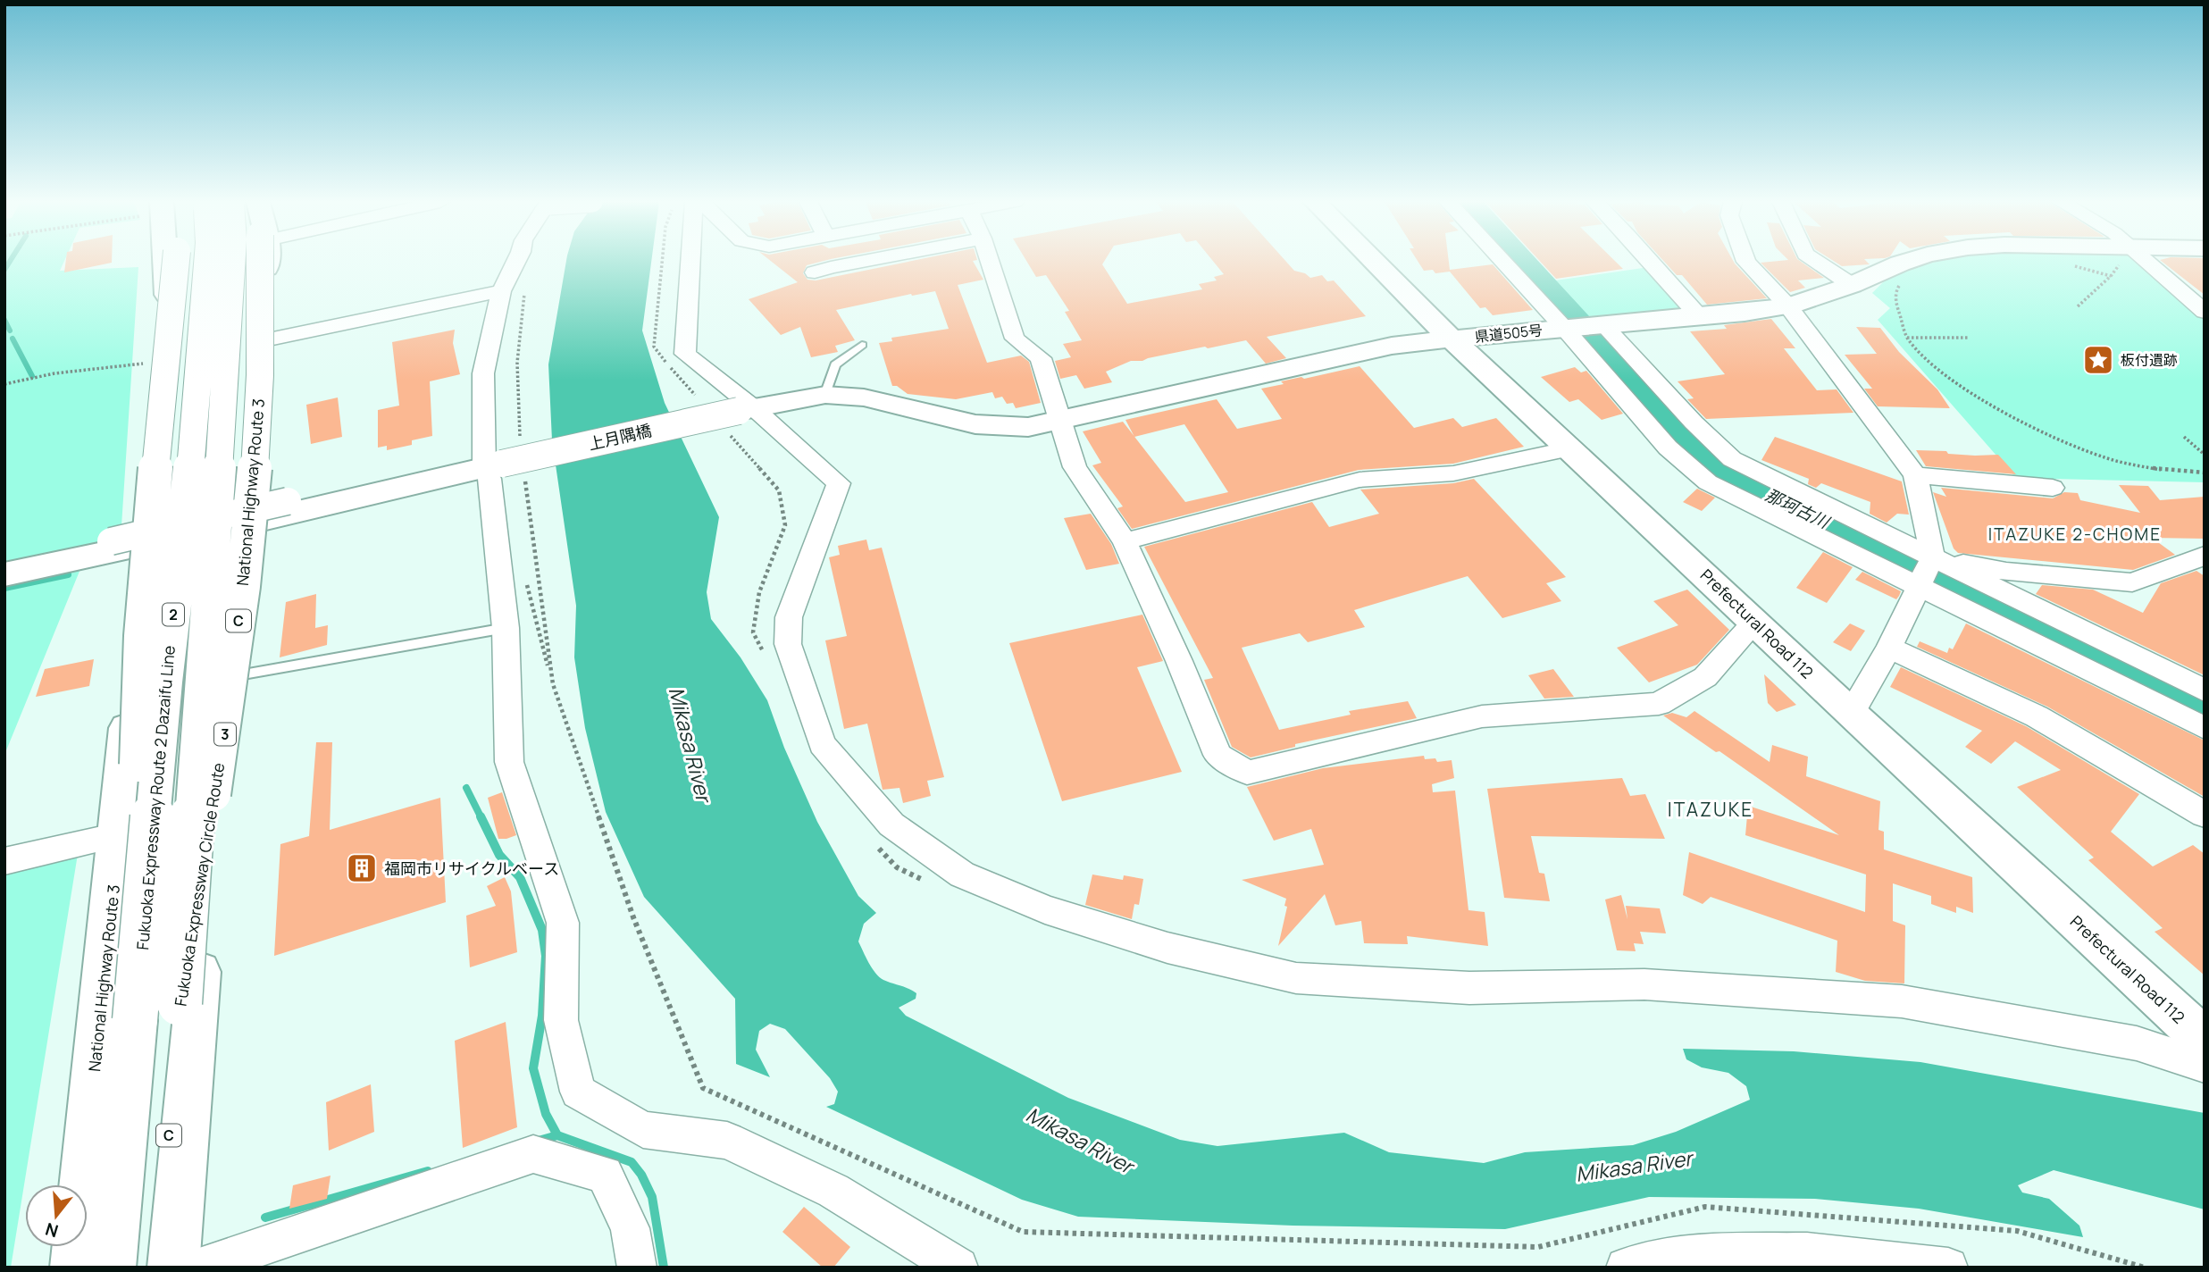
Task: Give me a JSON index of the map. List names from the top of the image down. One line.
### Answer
{"streets":{"main road":["県道505号","上月隅橋","National Highway Route 3","C","Prefectural Road 112","3","Fukuoka Expressway Circle Route"]},"crossings":[["県道505号","上月隅橋"],["県道505号","Prefectural Road 112"],["上月隅橋","National Highway Route 3"]],"districts":["ITAZUKE 2-CHOME","ITAZUKE"],"water":["那珂古川","Mikasa River"],"places":{"place":["板付遺跡"],"building":["福岡市リサイクルベース"]},"north":"bottom"}
